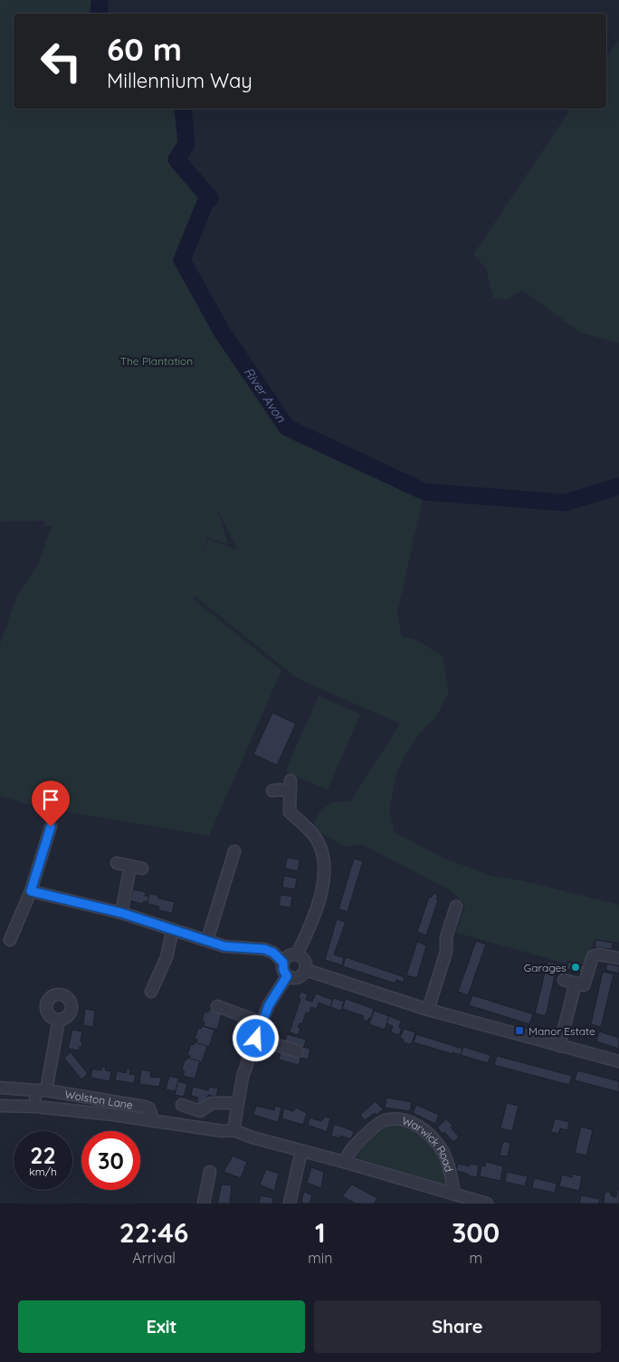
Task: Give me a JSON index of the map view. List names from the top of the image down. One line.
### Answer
{"streets":{"street":["Wolston Lane","Warwick Road"]},"crossings":[["Wolston Lane","Warwick Road"]],"water":["River Avon"],"parks":["The Plantation"],"places":{"other":["Garages"],"transit":["Manor Estate"]},"page":{"turn":["60 m","Millennium Way"],"speed":"22 km/h","limit":"30","eta":["22:46","Arrival","1","min","300","m"],"buttons":["Exit","Share"]}}
